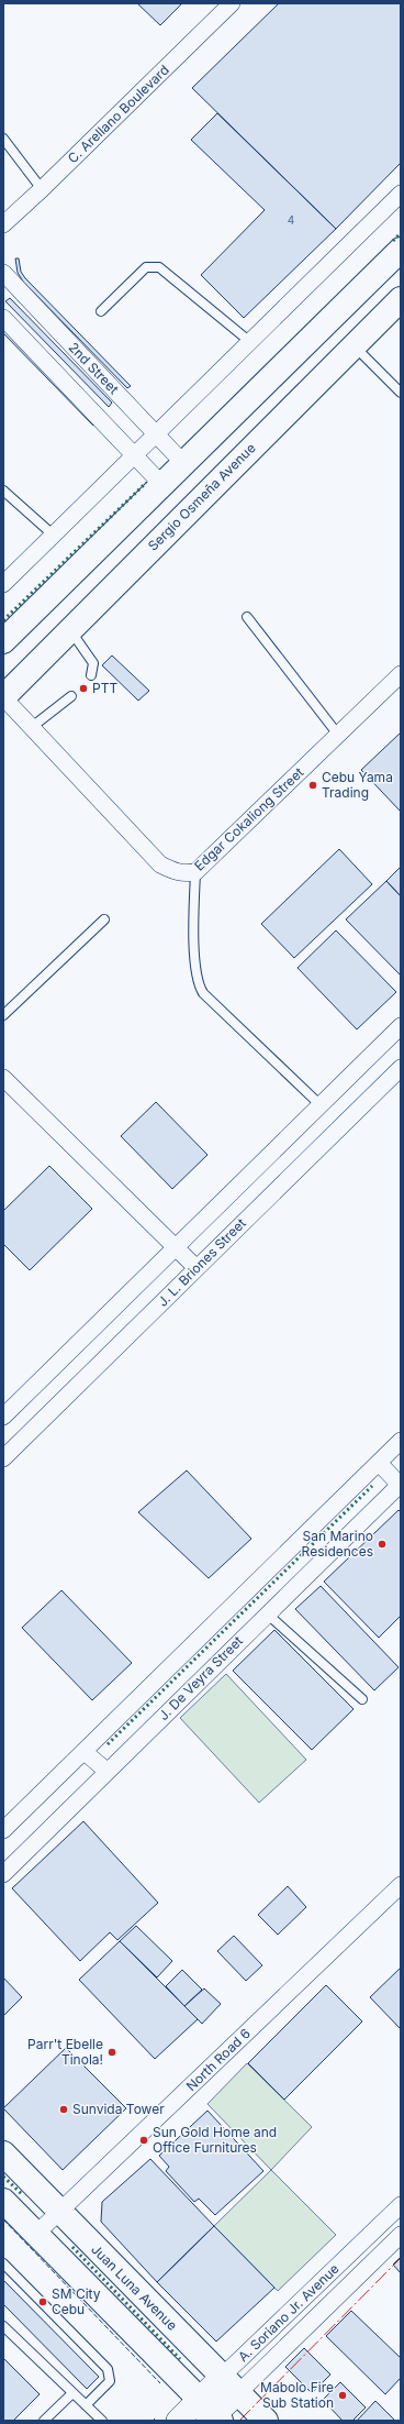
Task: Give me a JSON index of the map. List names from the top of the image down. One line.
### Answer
{"streets":{"main road":["Sergio Osmeña Avenue","Juan Luna Avenue","A. Soriano Jr. Avenue"],"street":["C. Arellano Boulevard","2nd Street","Edgar Cokaliong Street","J. L. Briones Street","J. De Veyra Street","North Road 6"]},"crossings":[["Sergio Osmeña Avenue","Edgar Cokaliong Street"],["North Road 6","Juan Luna Avenue"],["Juan Luna Avenue","A. Soriano Jr. Avenue"]],"places":["PTT","Cebu Yama Trading","San Marino Residences","Parr't Ebelle Tinola!","Sunvida Tower","Sun Gold Home and Office Furnitures","SM City Cebu","Mabolo Fire Sub Station"],"house_numbers":["4"]}
